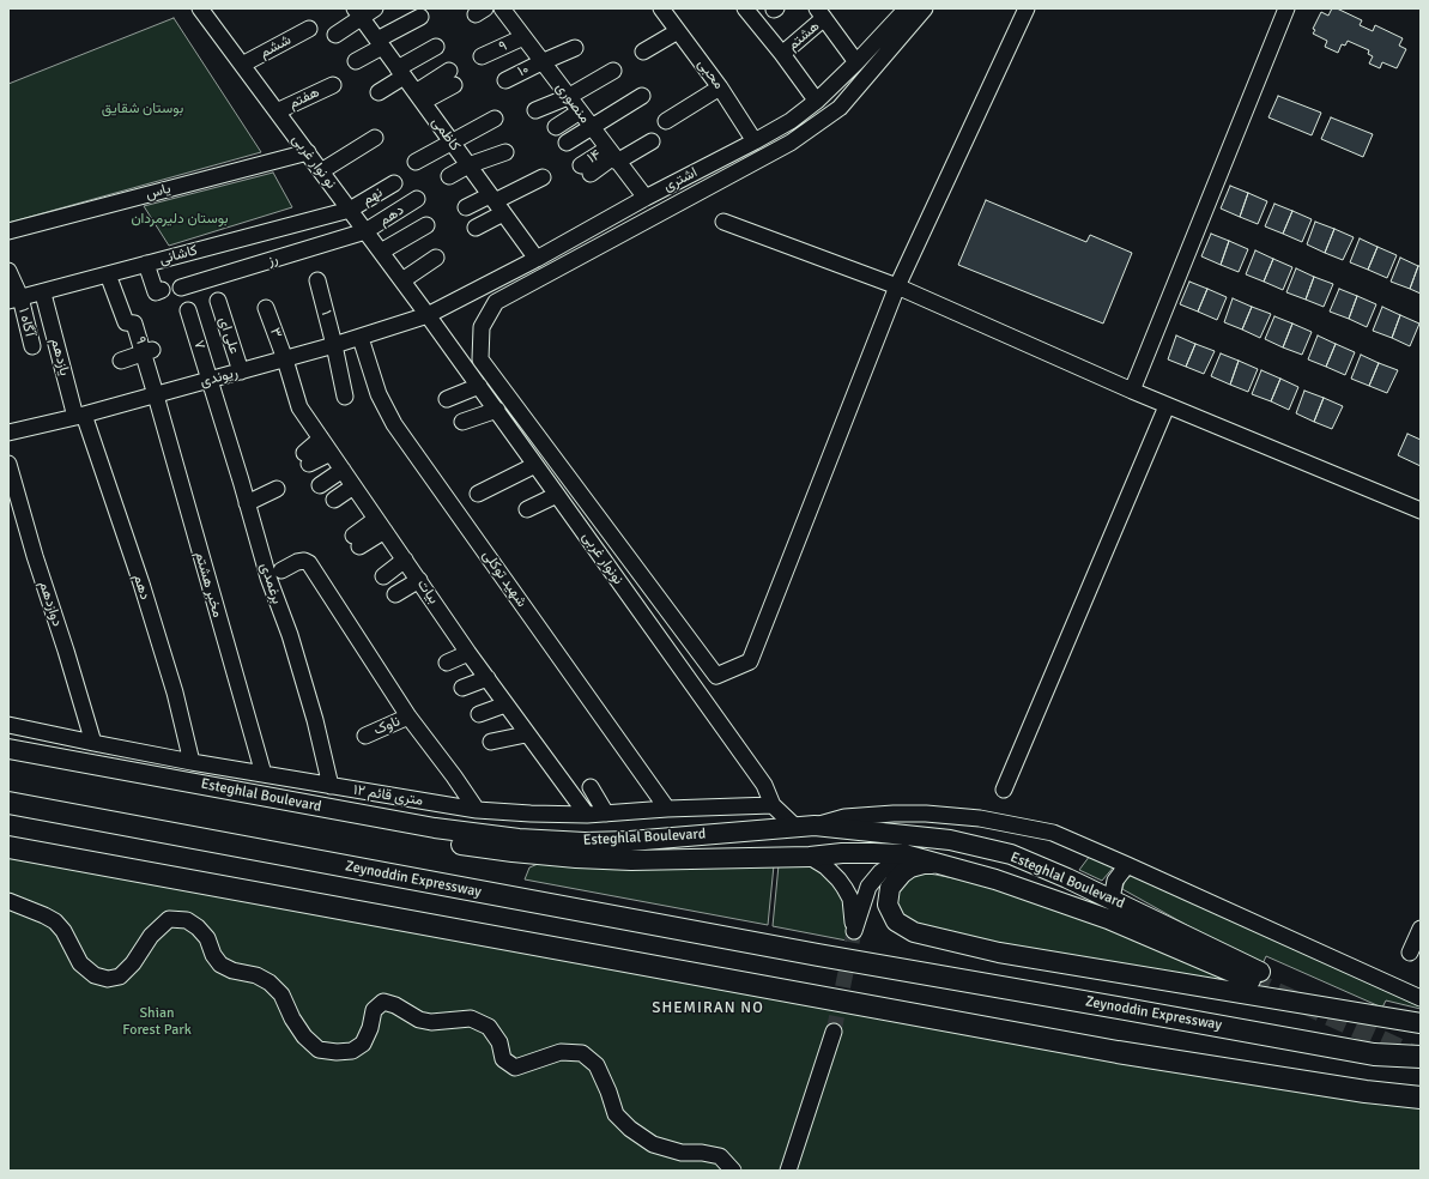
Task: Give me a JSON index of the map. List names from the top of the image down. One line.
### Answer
{"streets":{"highway":["Zeynoddin Expressway"],"main road":["Esteghlal Boulevard"],"street":["هشتم","ششم","۹","۱۰","محبی","هفتم","منصوری","کاظمی","نو نوار غربی","اشتری","یاس","نهم","دهم","کاشانی","رز","۱","آگاه ۱","۳","علی ای","۷","یازدهم","ریوندی","نونوار غربی","شهید توکلی","برغمدی","مخبر هشتم","بیات","دوازدهم","ناوک","۱۲ متری قائم"]},"crossings":[["ششم","نو نوار غربی"],["۹","منصوری"],["۹","کاشانی"],["۹","ریوندی"],["۹","مخبر هشتم"],["۱۰","منصوری"],["محبی","اشتری"],["هفتم","نو نوار غربی"],["منصوری","اشتری"],["کاظمی","اشتری"],["نو نوار غربی","اشتری"],["نو نوار غربی","یاس"],["نو نوار غربی","نهم"],["نو نوار غربی","دهم"],["نو نوار غربی","کاشانی"],["نو نوار غربی","رز"],["نو نوار غربی","ریوندی"],["نو نوار غربی","نونوار غربی"],["اشتری","ریوندی"],["اشتری","نونوار غربی"],["نهم","کاشانی"],["دهم","رز"],["دهم","یازدهم"],["دهم","ریوندی"],["دهم","۱۲ متری قائم"],["کاشانی","آگاه ۱"],["۱","ریوندی"],["۳","ریوندی"],["۳","بیات"],["علی ای","ریوندی"],["۷","ریوندی"],["۷","برغمدی"],["یازدهم","ریوندی"],["ریوندی","نونوار غربی"],["ریوندی","شهید توکلی"],["ریوندی","برغمدی"],["ریوندی","مخبر هشتم"],["ریوندی","بیات"],["نونوار غربی","۱۲ متری قائم"],["شهید توکلی","۱۲ متری قائم"],["برغمدی","ناوک"],["برغمدی","۱۲ متری قائم"],["مخبر هشتم","۱۲ متری قائم"],["بیات","۱۲ متری قائم"],["دوازدهم","۱۲ متری قائم"]],"districts":["SHEMIRAN NO"],"parks":["بوستان شقایق","بوستان دلیرمردان","Shian Forest Park"]}
